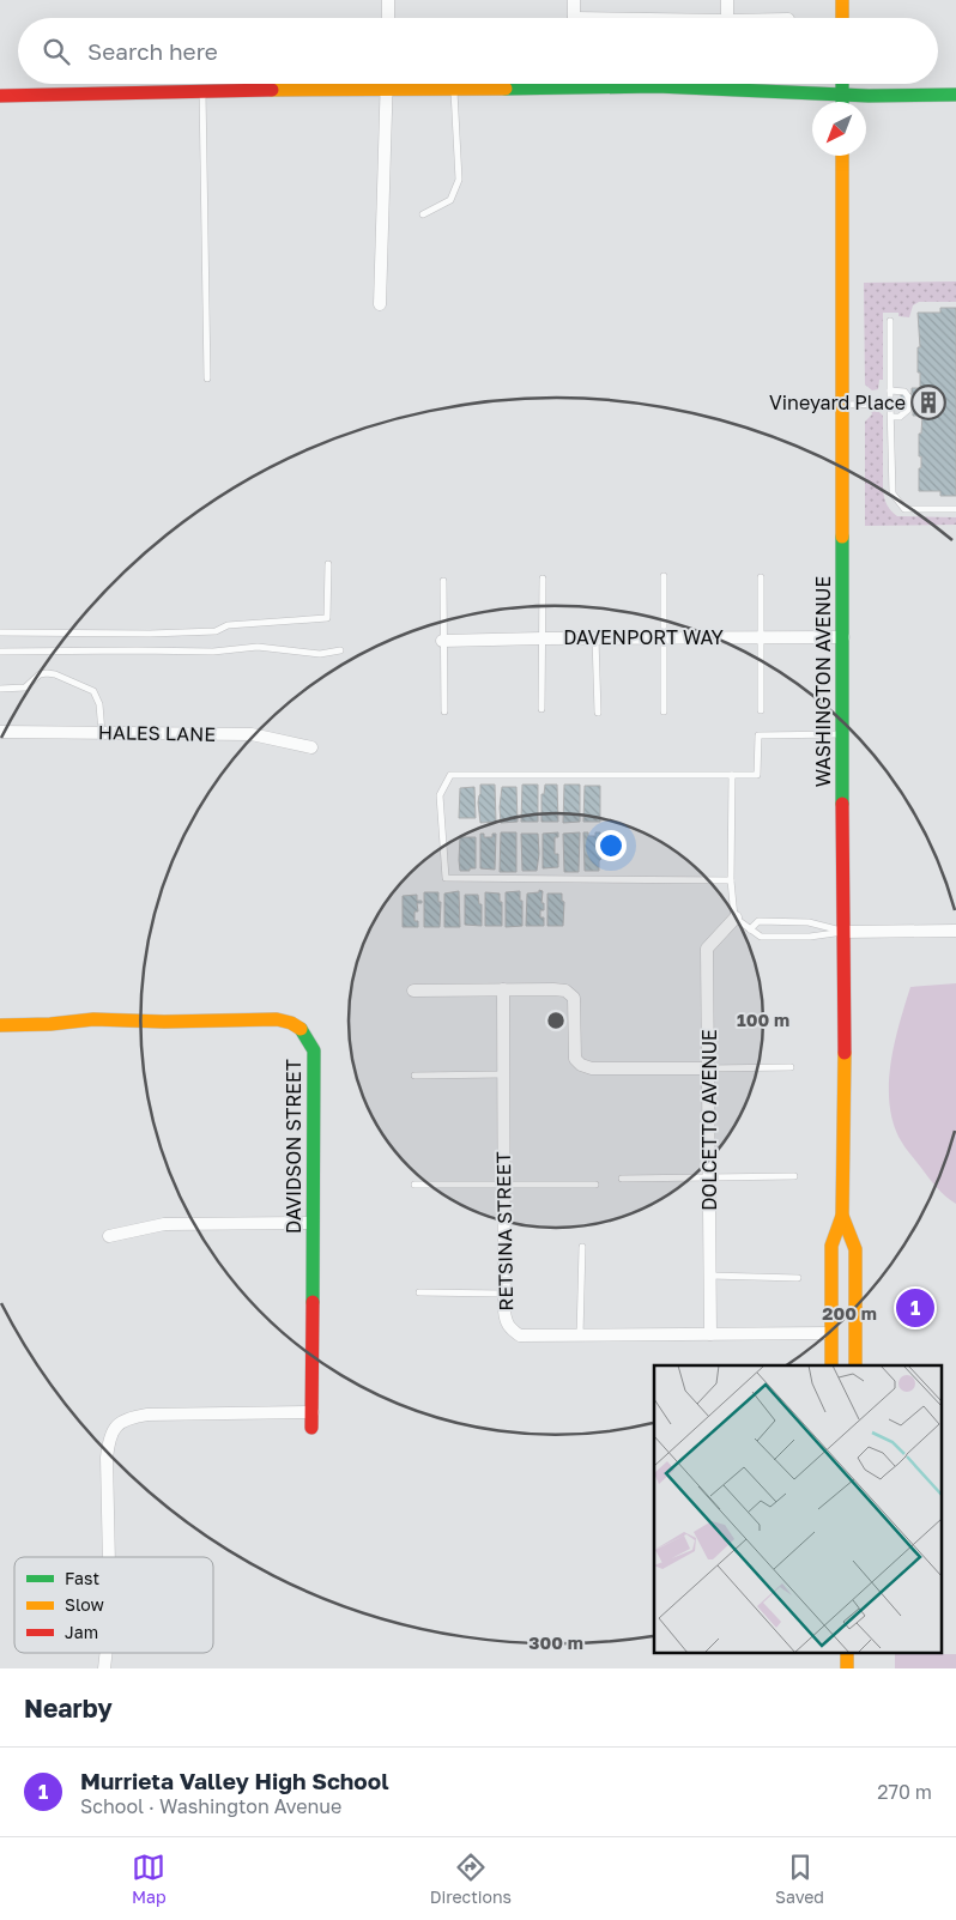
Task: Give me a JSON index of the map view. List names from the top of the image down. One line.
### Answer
{"streets":{"street":["DAVENPORT WAY","WASHINGTON AVENUE","HALES LANE","DOLCETTO AVENUE","DAVIDSON STREET","RETSINA STREET"]},"crossings":[["DAVENPORT WAY","WASHINGTON AVENUE"],["WASHINGTON AVENUE","RETSINA STREET"],["DOLCETTO AVENUE","RETSINA STREET"]],"places":{"building":["Vineyard Place"]},"legend":["Fast","Slow","Jam"],"north":"bottom left","page":{"search":"Search here","pins":"1","heading":"Nearby","list":[{"mark":"1","name":"Murrieta Valley High School","note":"School · Washington Avenue","value":"270 m"}],"nav":["Map","Directions","Saved"]},"rings":["100 m","200 m","300 m"]}
